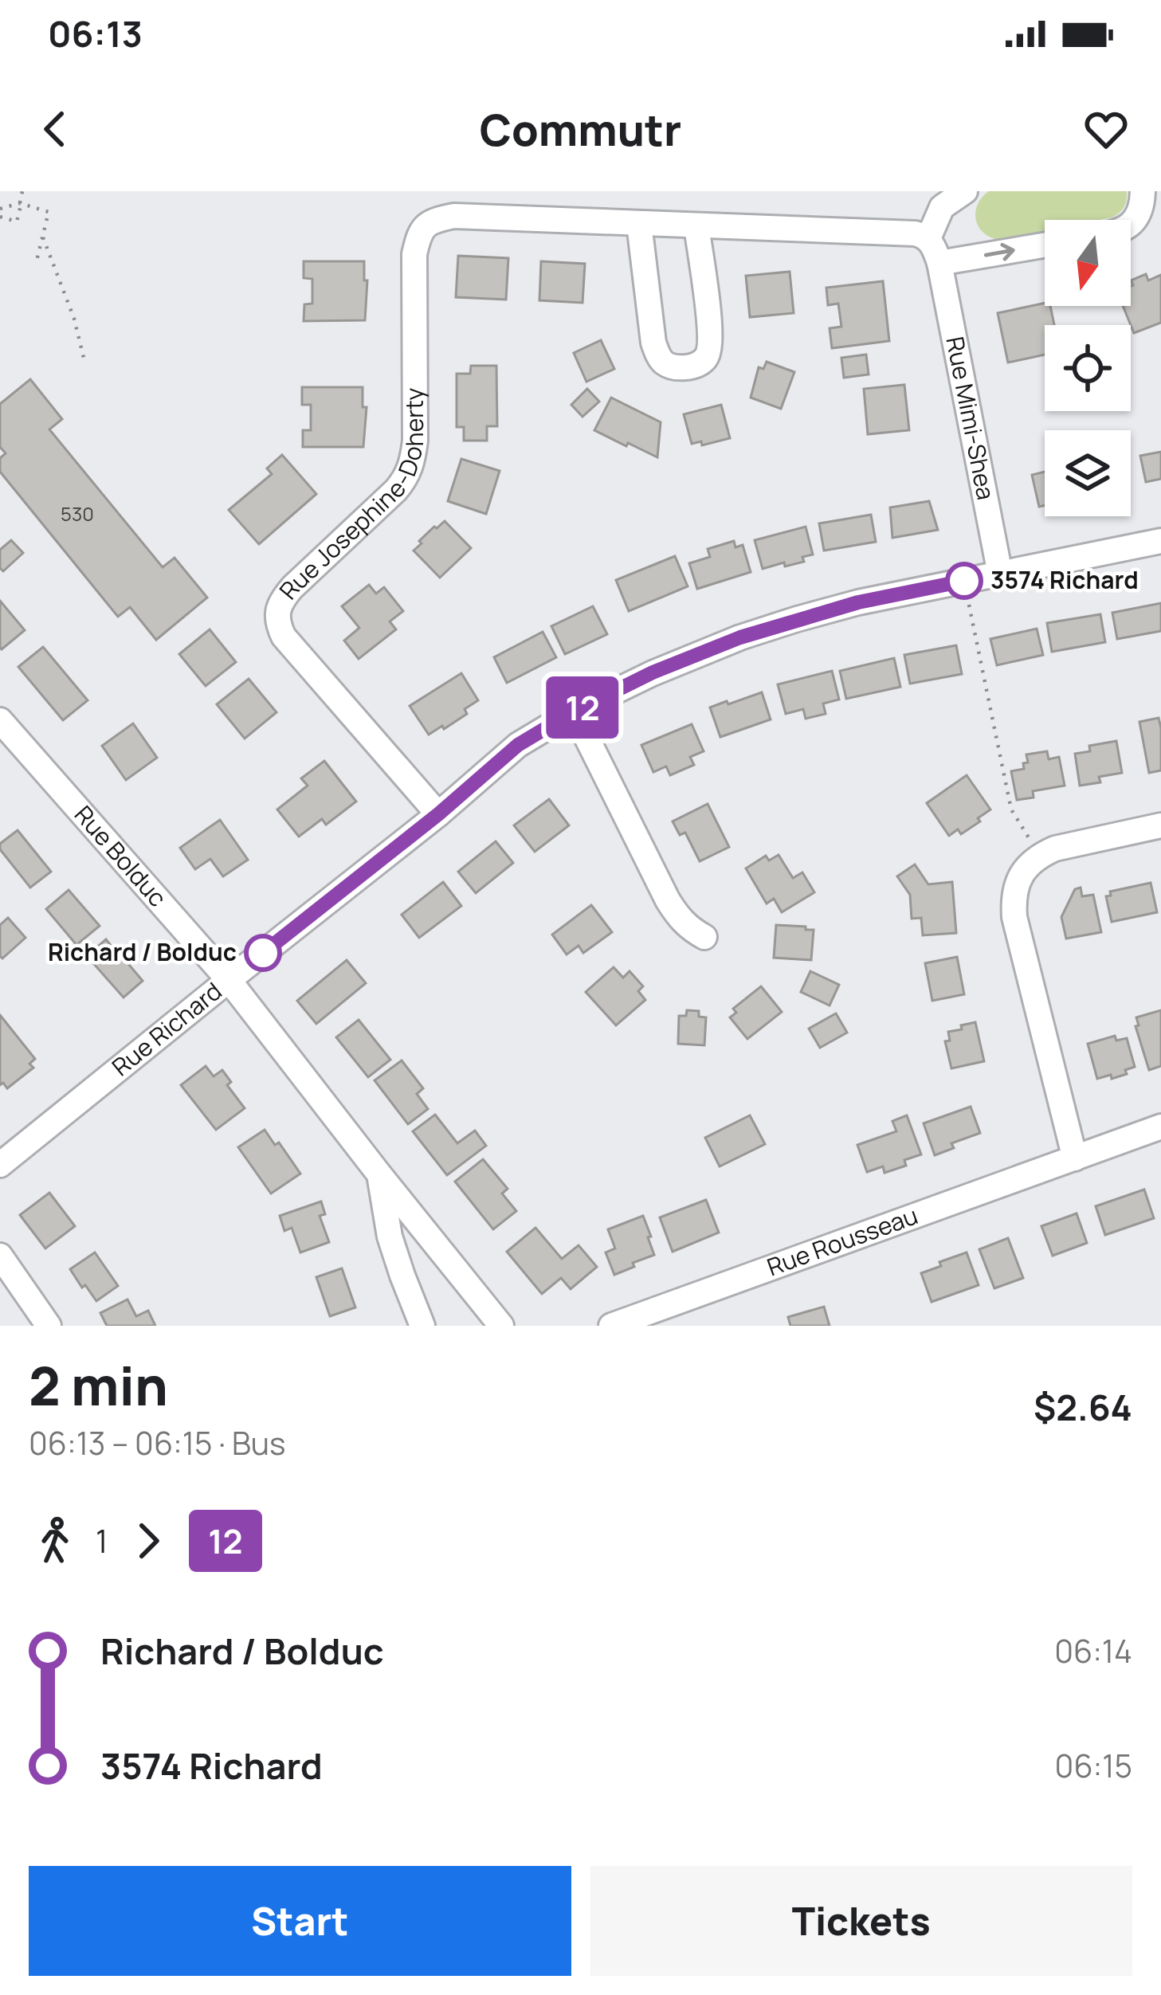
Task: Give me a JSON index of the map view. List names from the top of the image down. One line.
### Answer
{"streets":{"street":["Rue Mimi-Shea","Rue Josephine-Doherty","Rue Bolduc","Rue Richard","Rue Rousseau"]},"crossings":[["Rue Mimi-Shea","Rue Richard"],["Rue Josephine-Doherty","Rue Richard"],["Rue Bolduc","Rue Richard"]],"places":["3574 Richard","Richard / Bolduc"],"lines":["bus line 12"],"house_numbers":["530"],"north":"bottom","page":{"status":"06:13","header":"Commutr","on_map":"12","heading":["2 min","06:13 – 06:15 · Bus","$2.64"],"legs":["1","12"],"list":[{"name":"Richard / Bolduc","value":"06:14"},{"name":"3574 Richard","value":"06:15"}],"buttons":["Start","Tickets"]}}
